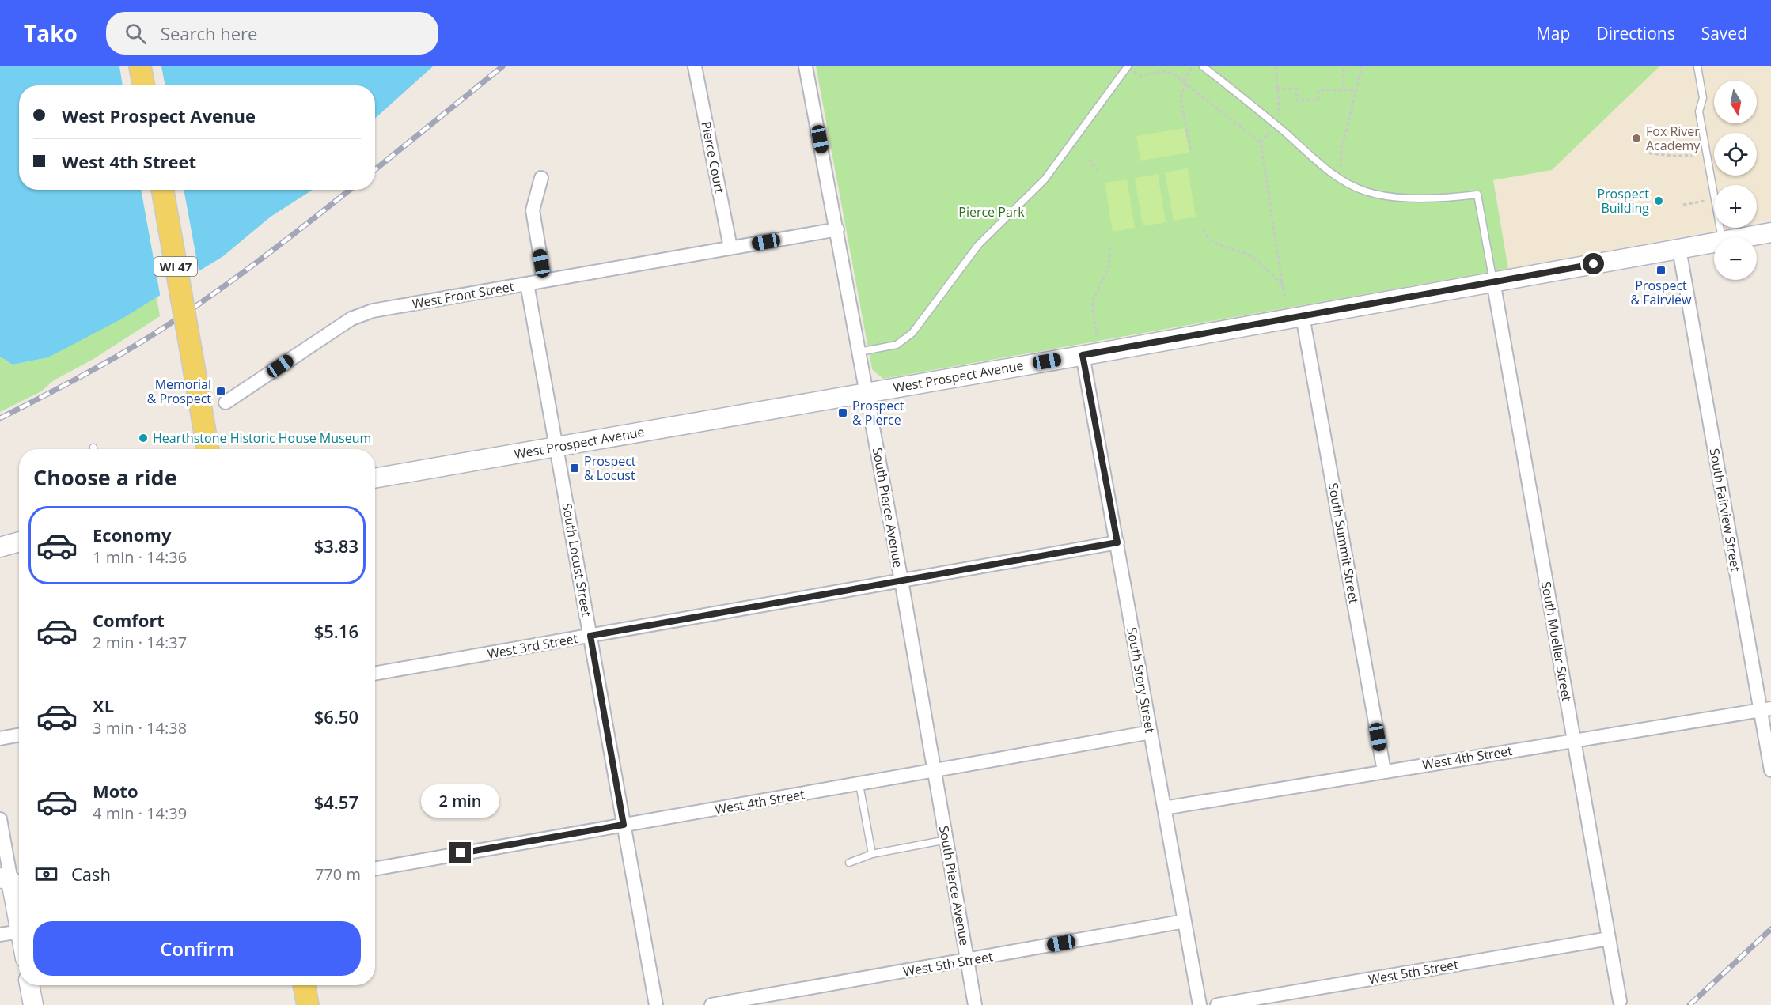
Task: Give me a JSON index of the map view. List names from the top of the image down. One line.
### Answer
{"streets":{"main road":["WI 47","West Prospect Avenue"],"street":["Pierce Court","West Front Street","South Pierce Avenue","South Fairview Street","South Summit Street","South Locust Street","South Mueller Street","West 3rd Street","South Story Street","West 4th Street","West 5th Street"]},"crossings":[["Pierce Court","West Front Street"],["West Front Street","South Pierce Avenue"],["West Front Street","South Locust Street"],["West Prospect Avenue","South Pierce Avenue"],["West Prospect Avenue","South Fairview Street"],["West Prospect Avenue","South Summit Street"],["West Prospect Avenue","South Locust Street"],["West Prospect Avenue","South Mueller Street"],["West Prospect Avenue","South Story Street"],["South Pierce Avenue","West 3rd Street"],["South Pierce Avenue","West 4th Street"],["South Pierce Avenue","West 5th Street"],["South Fairview Street","West 4th Street"],["South Summit Street","West 4th Street"],["South Locust Street","West 3rd Street"],["South Locust Street","West 4th Street"],["South Mueller Street","West 4th Street"],["South Mueller Street","West 5th Street"],["West 3rd Street","South Story Street"],["South Story Street","West 4th Street"],["South Story Street","West 5th Street"]],"parks":["Pierce Park"],"places":{"other":["Fox River Academy","Prospect Building","Hearthstone Historic House Museum"],"transit":["Prospect & Fairview","Memorial & Prospect","Prospect & Pierce","Prospect & Locust"]},"north":"bottom","page":{"header":"Tako","search":"Search here","nav":["Map","Directions","Saved"],"map_buttons":["+","−"],"banner":["West Prospect Avenue","West 4th Street"],"heading":"Choose a ride","list":[{"name":"Economy","note":"1 min · 14:36","value":"$3.83"},{"name":"Comfort","note":"2 min · 14:37","value":"$5.16"},{"name":"XL","note":"3 min · 14:38","value":"$6.50"},{"name":"Moto","note":"4 min · 14:39","value":"$4.57"}],"bubble":"2 min","pay":["Cash","770 m"],"buttons":"Confirm"}}
